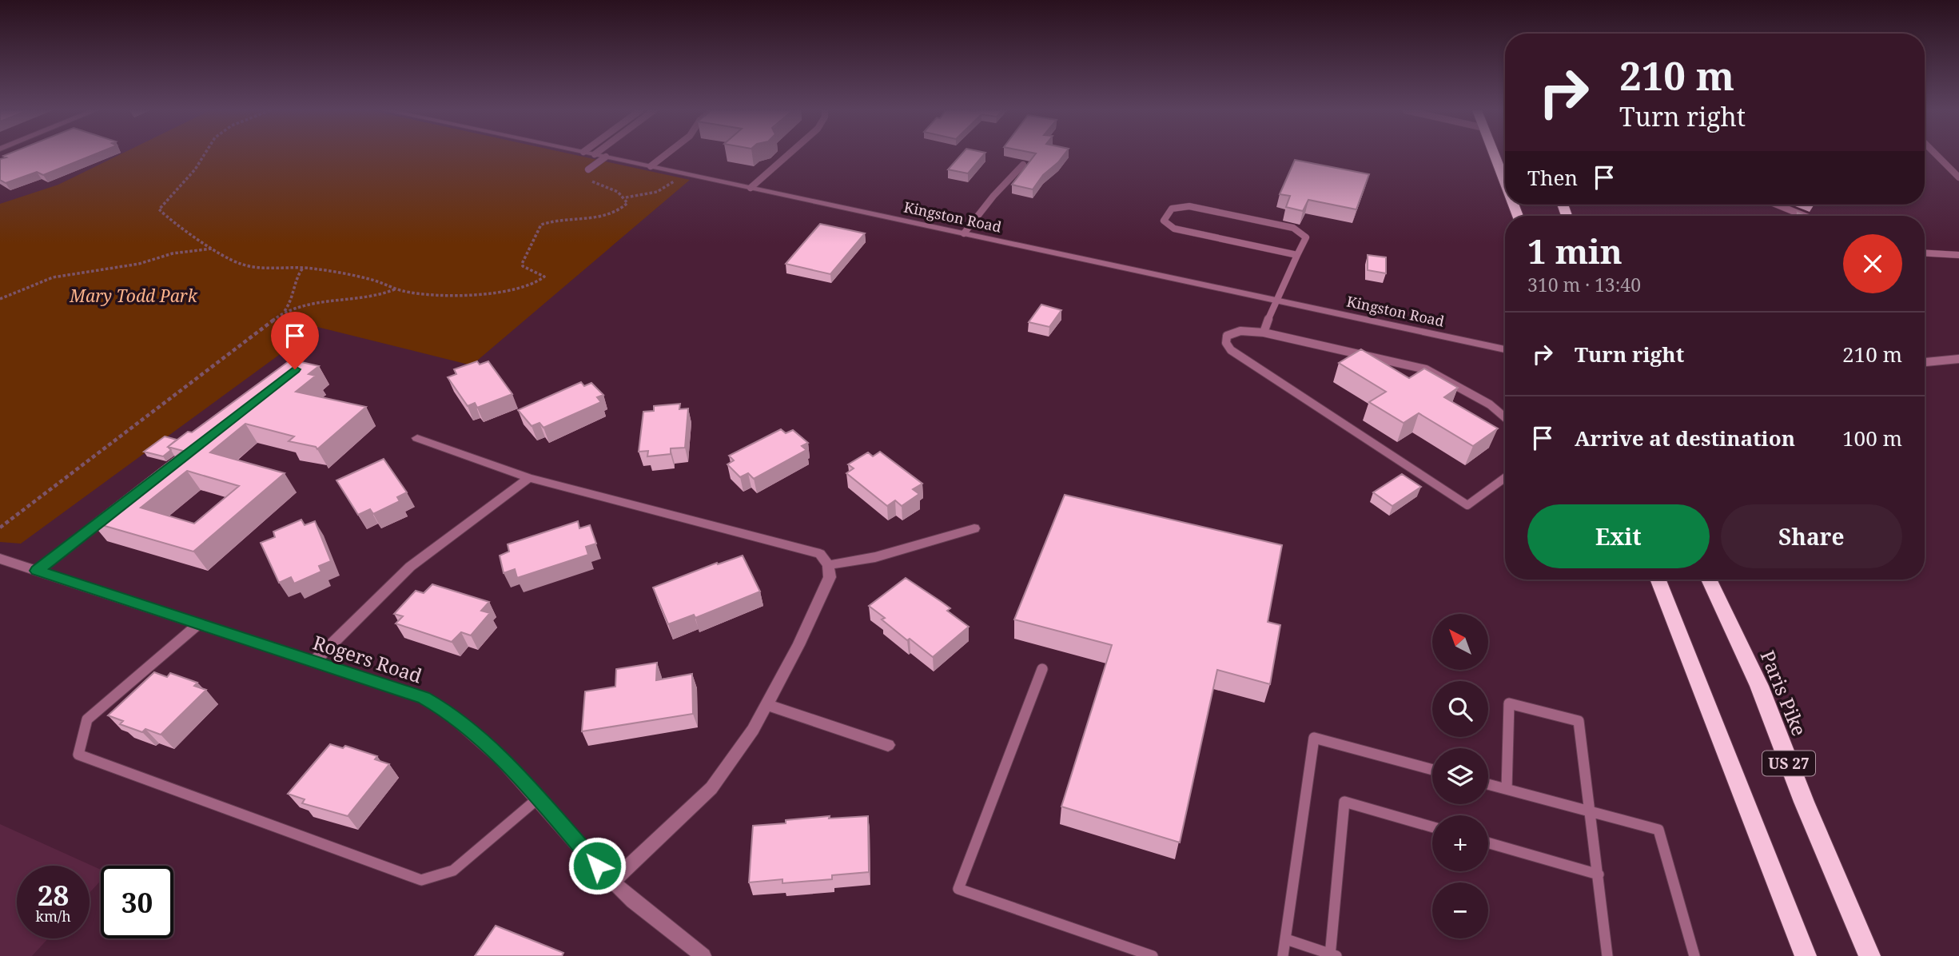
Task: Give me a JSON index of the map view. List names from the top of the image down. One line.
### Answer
{"streets":{"highway":["Paris Pike","US 27"],"street":["Kingston Road","Rogers Road"]},"parks":["Mary Todd Park"],"north":"top left","page":{"turn":["210 m","Turn right"],"then":"Then","heading":["1 min","310 m · 13:40"],"list":[{"name":"Turn right","value":"210 m"},{"name":"Arrive at destination","value":"100 m"}],"buttons":["Exit","Share"],"map_buttons":["+","−"],"speed":"28 km/h","limit":"30"}}
